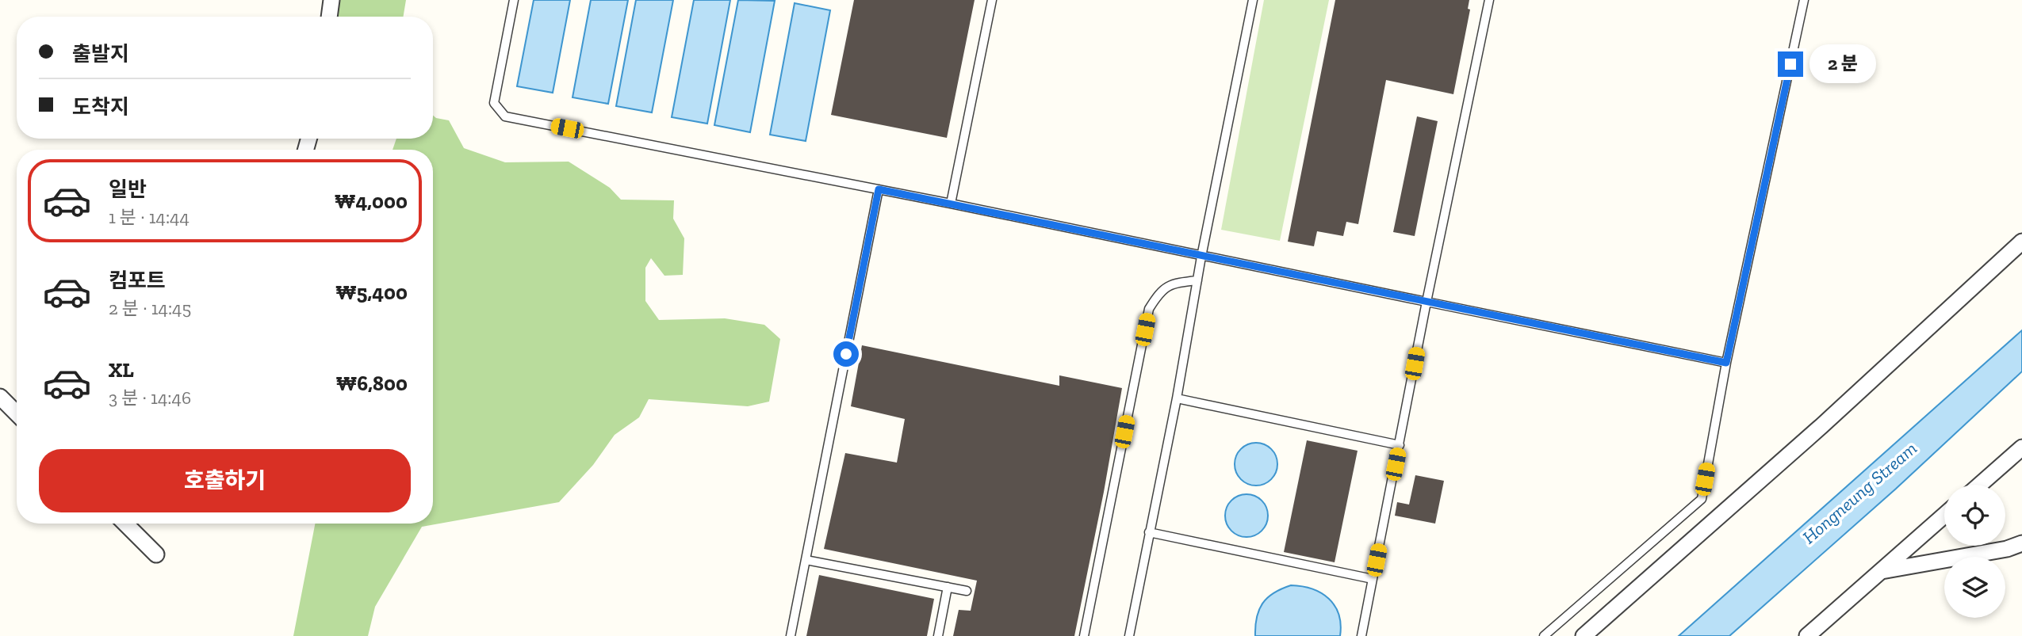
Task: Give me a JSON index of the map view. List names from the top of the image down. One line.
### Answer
{"water":["Hongneung Stream"],"page":{"banner":["출발지","도착지"],"bubble":"2 분","list":[{"name":"일반","note":"1 분 · 14:44","value":"₩4,000"},{"name":"컴포트","note":"2 분 · 14:45","value":"₩5,400"},{"name":"XL","note":"3 분 · 14:46","value":"₩6,800"}],"buttons":"호출하기"}}
